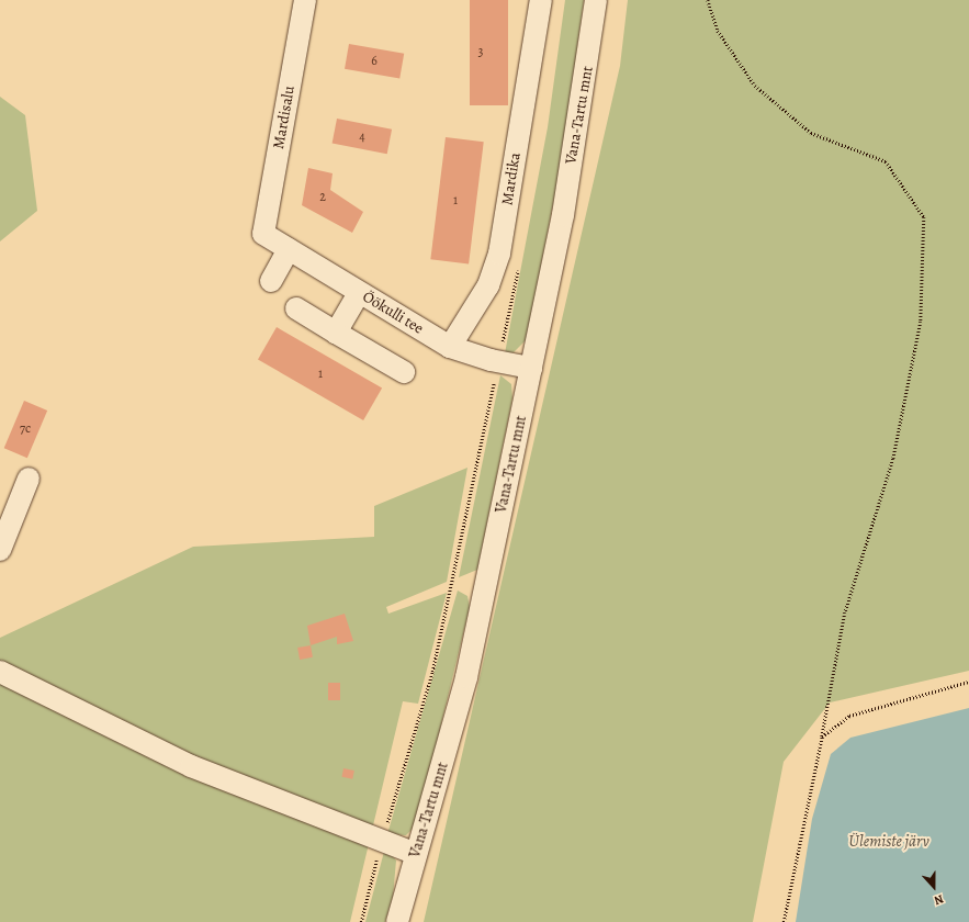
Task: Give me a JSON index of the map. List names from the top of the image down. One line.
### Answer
{"streets":{"street":["Vana-Tartu mnt","Mardisalu","Mardika","Öökulli tee"]},"crossings":[["Vana-Tartu mnt","Öökulli tee"],["Mardisalu","Öökulli tee"],["Mardika","Öökulli tee"]],"water":["Ülemiste järv"],"house_numbers":["3","6","4","2","1","1","7c"],"north":"bottom"}
